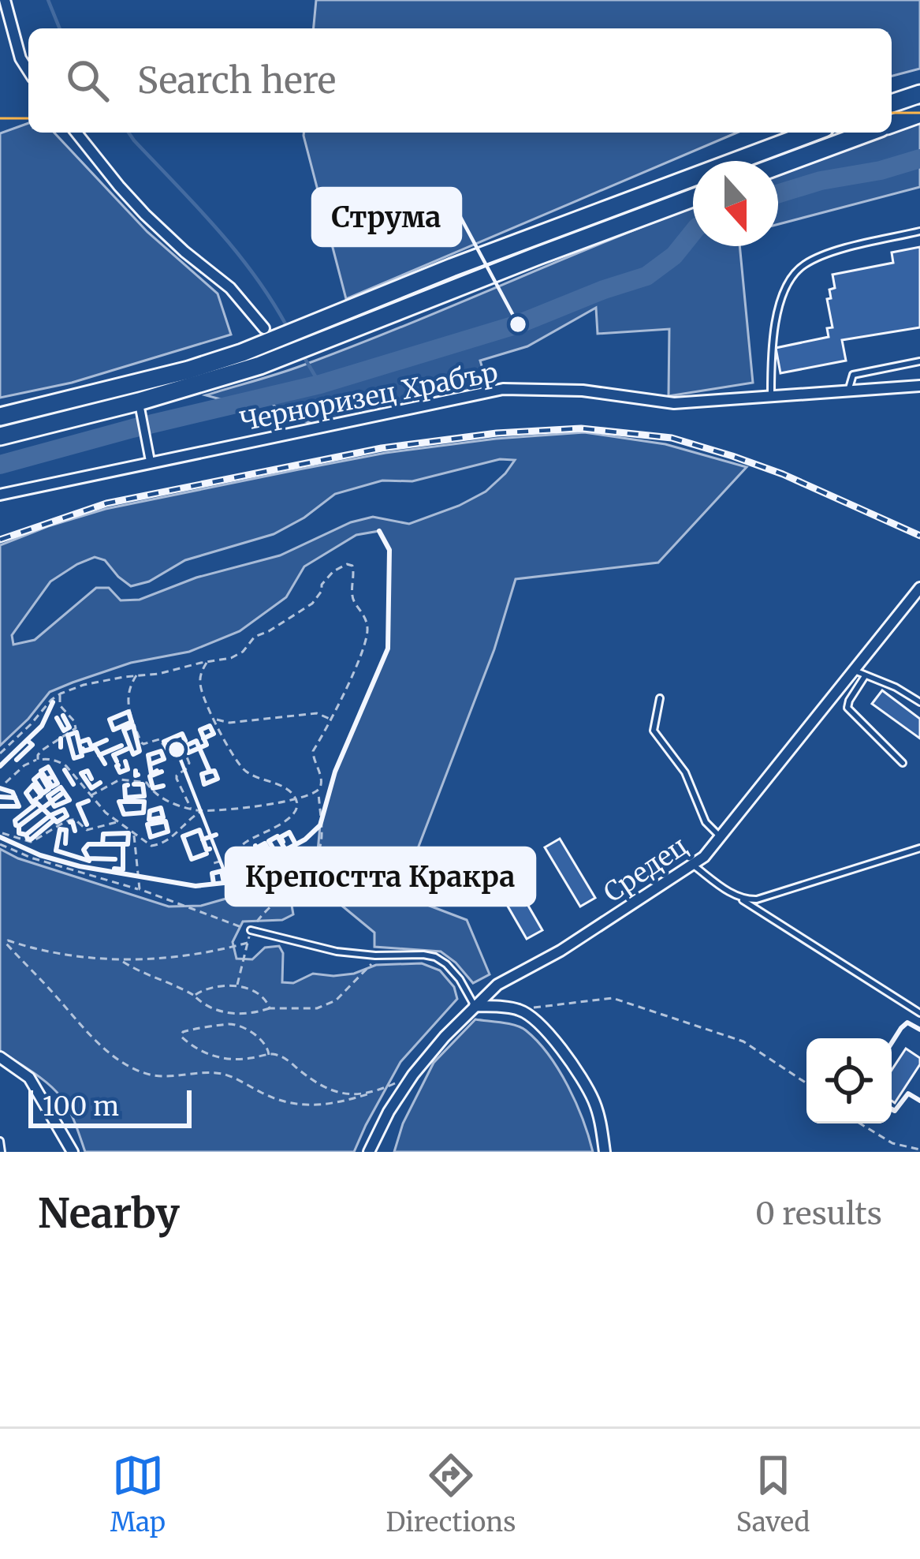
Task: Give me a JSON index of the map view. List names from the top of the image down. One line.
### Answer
{"streets":{"street":["Черноризец Храбър","Средец"]},"places":["Струма","Крепостта Кракра"],"scale_bar":"100 m","north":"bottom","page":{"search":"Search here","scale":"100 m","heading":["Nearby","0 results"],"nav":["Map","Directions","Saved"]}}
